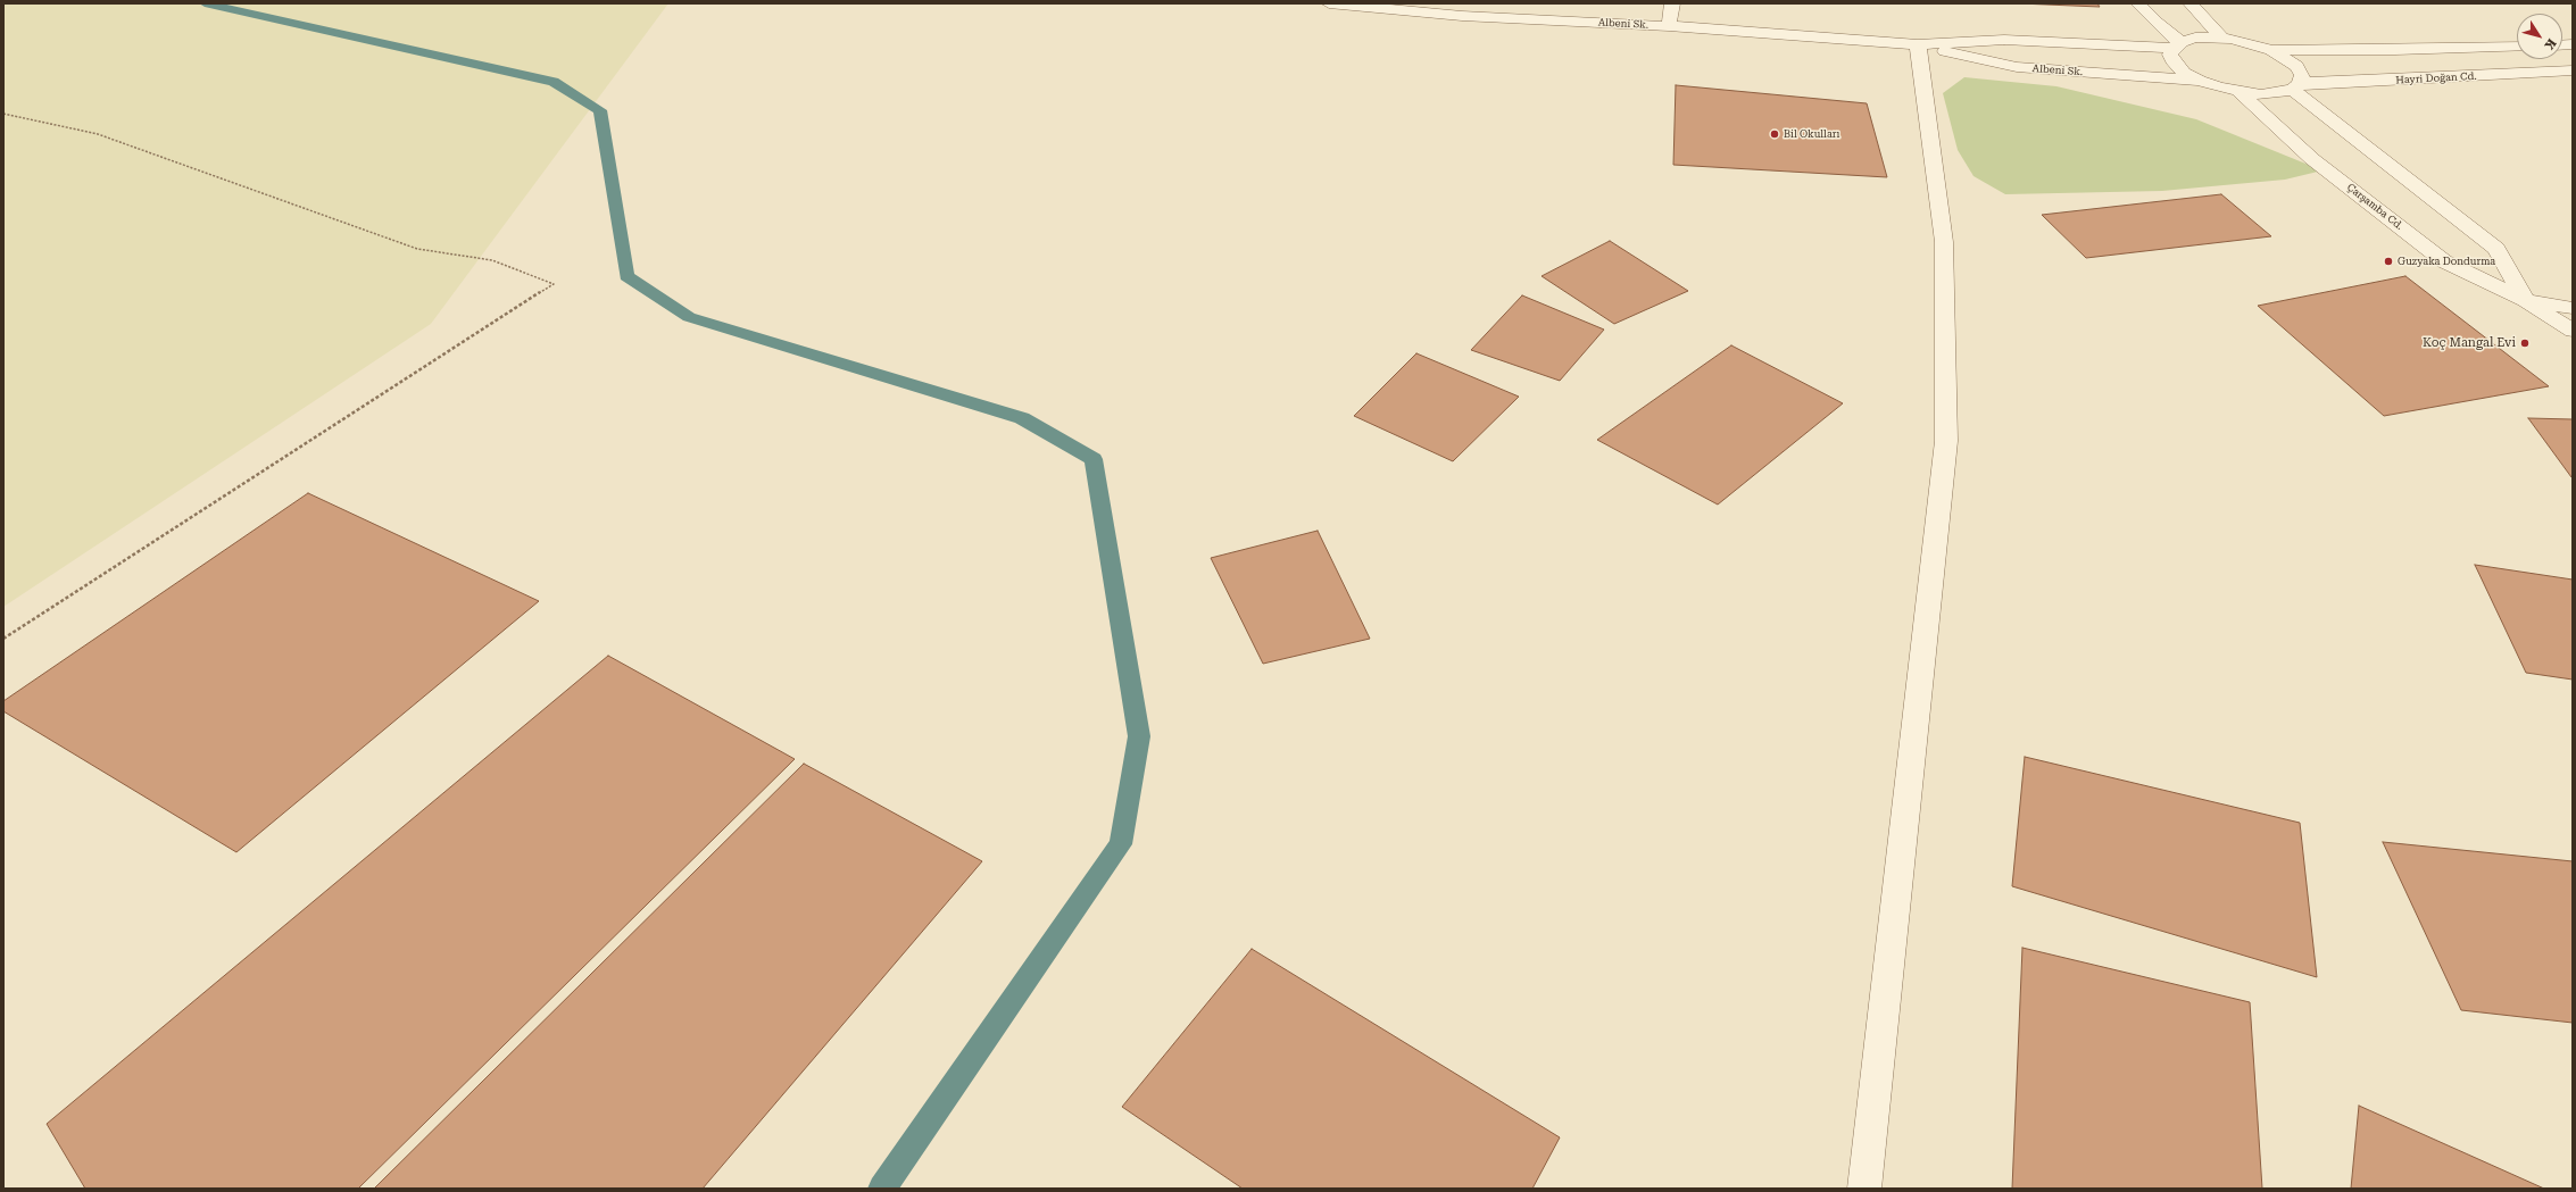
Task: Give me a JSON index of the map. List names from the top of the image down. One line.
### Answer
{"streets":{"street":["Albeni Sk.","Hayri Doğan Cd.","Çarşamba Cd."]},"crossings":[["Albeni Sk.","Hayri Doğan Cd."],["Hayri Doğan Cd.","Çarşamba Cd."]],"places":["Bil Okulları","Guzyaka Dondurma","Koç Mangal Evi"],"north":"bottom right"}
